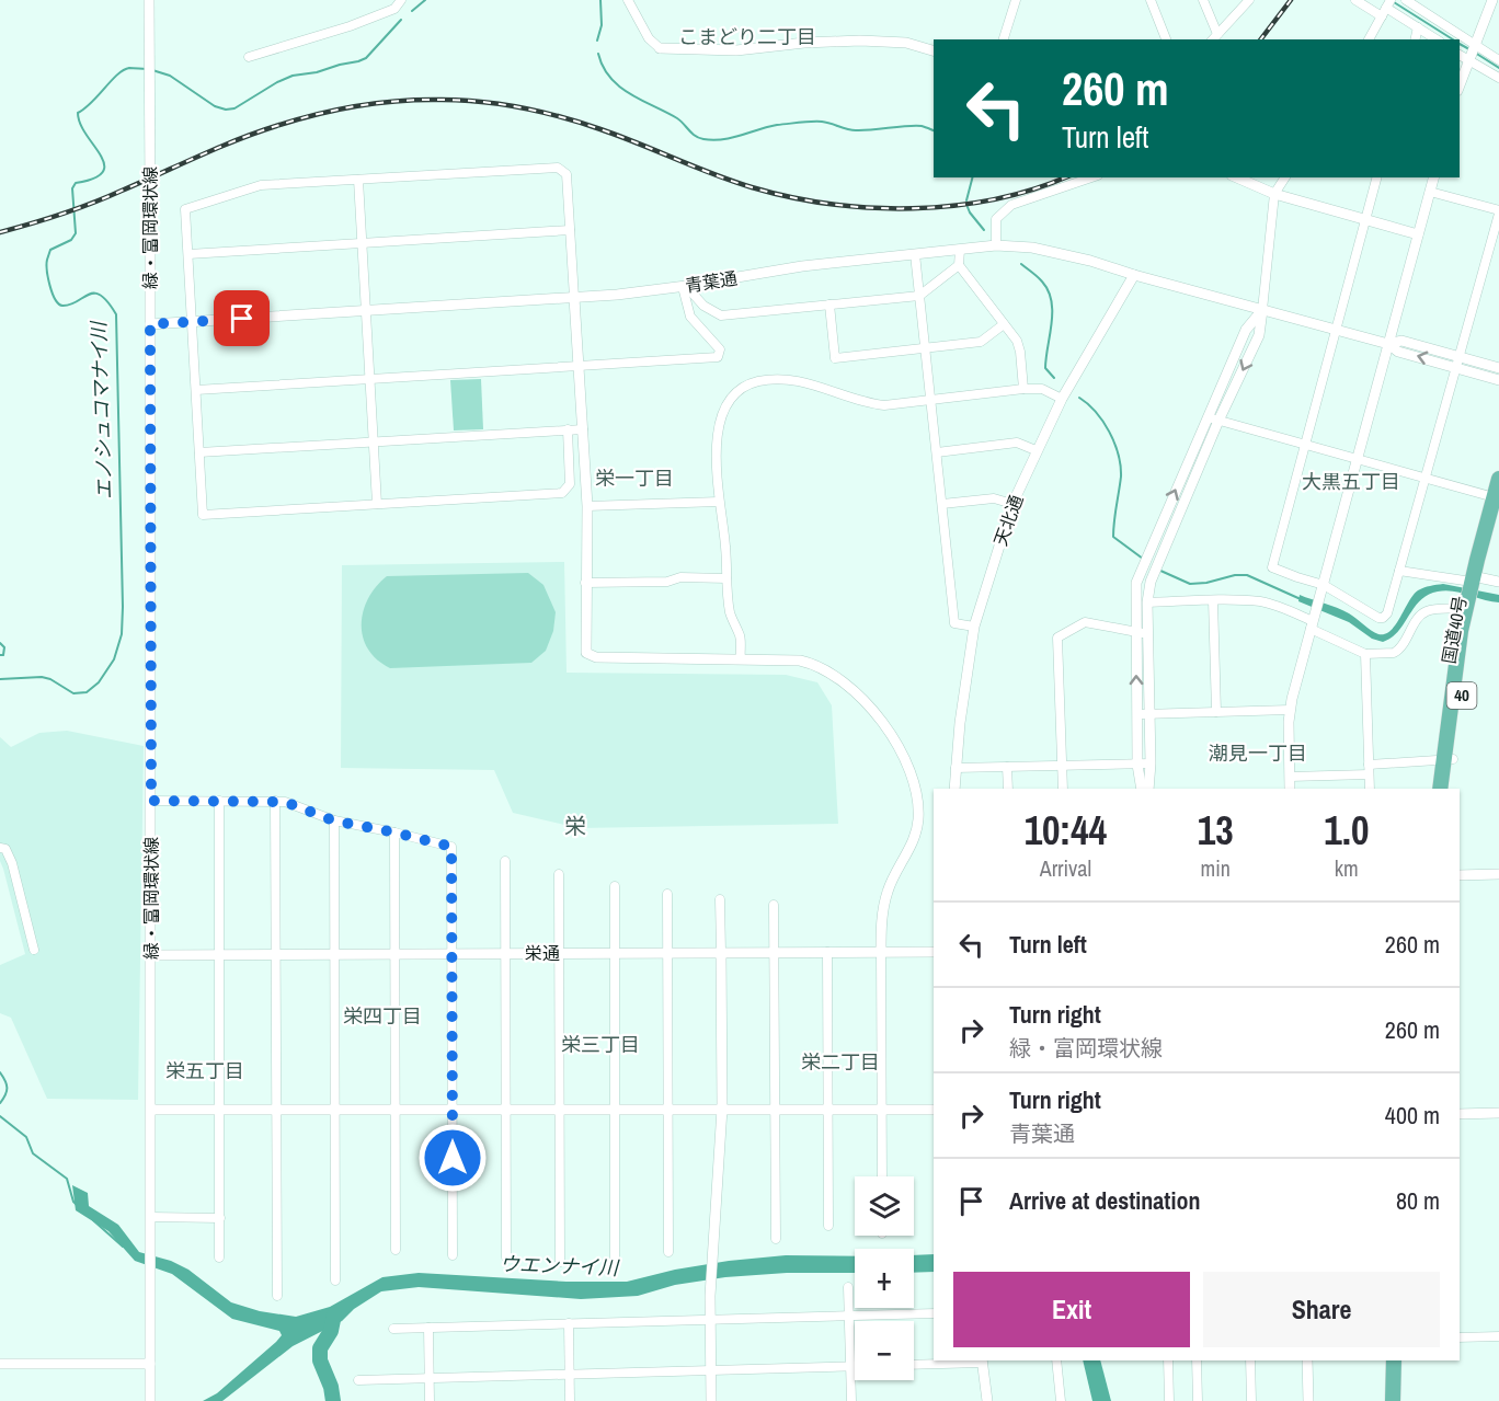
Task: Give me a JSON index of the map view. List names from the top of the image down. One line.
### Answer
{"streets":{"highway":["国道40号","40"],"street":["緑・富岡環状線","青葉通","天北通","栄通"]},"crossings":[["緑・富岡環状線","青葉通"],["緑・富岡環状線","栄通"],["青葉通","天北通"]],"districts":["こまどり二丁目","栄一丁目","大黒五丁目","潮見一丁目","栄","栄四丁目","栄三丁目","栄二丁目","栄五丁目"],"water":["エノシュコマナイ川","ウエンナイ川"],"page":{"turn":["260 m","Turn left"],"eta":["10:44","Arrival","13","min","1.0","km"],"list":[{"name":"Turn left","value":"260 m"},{"name":"Turn right","note":"緑・富岡環状線","value":"260 m"},{"name":"Turn right","note":"青葉通","value":"400 m"},{"name":"Arrive at destination","value":"80 m"}],"map_buttons":["+","−"],"buttons":["Exit","Share"]}}
